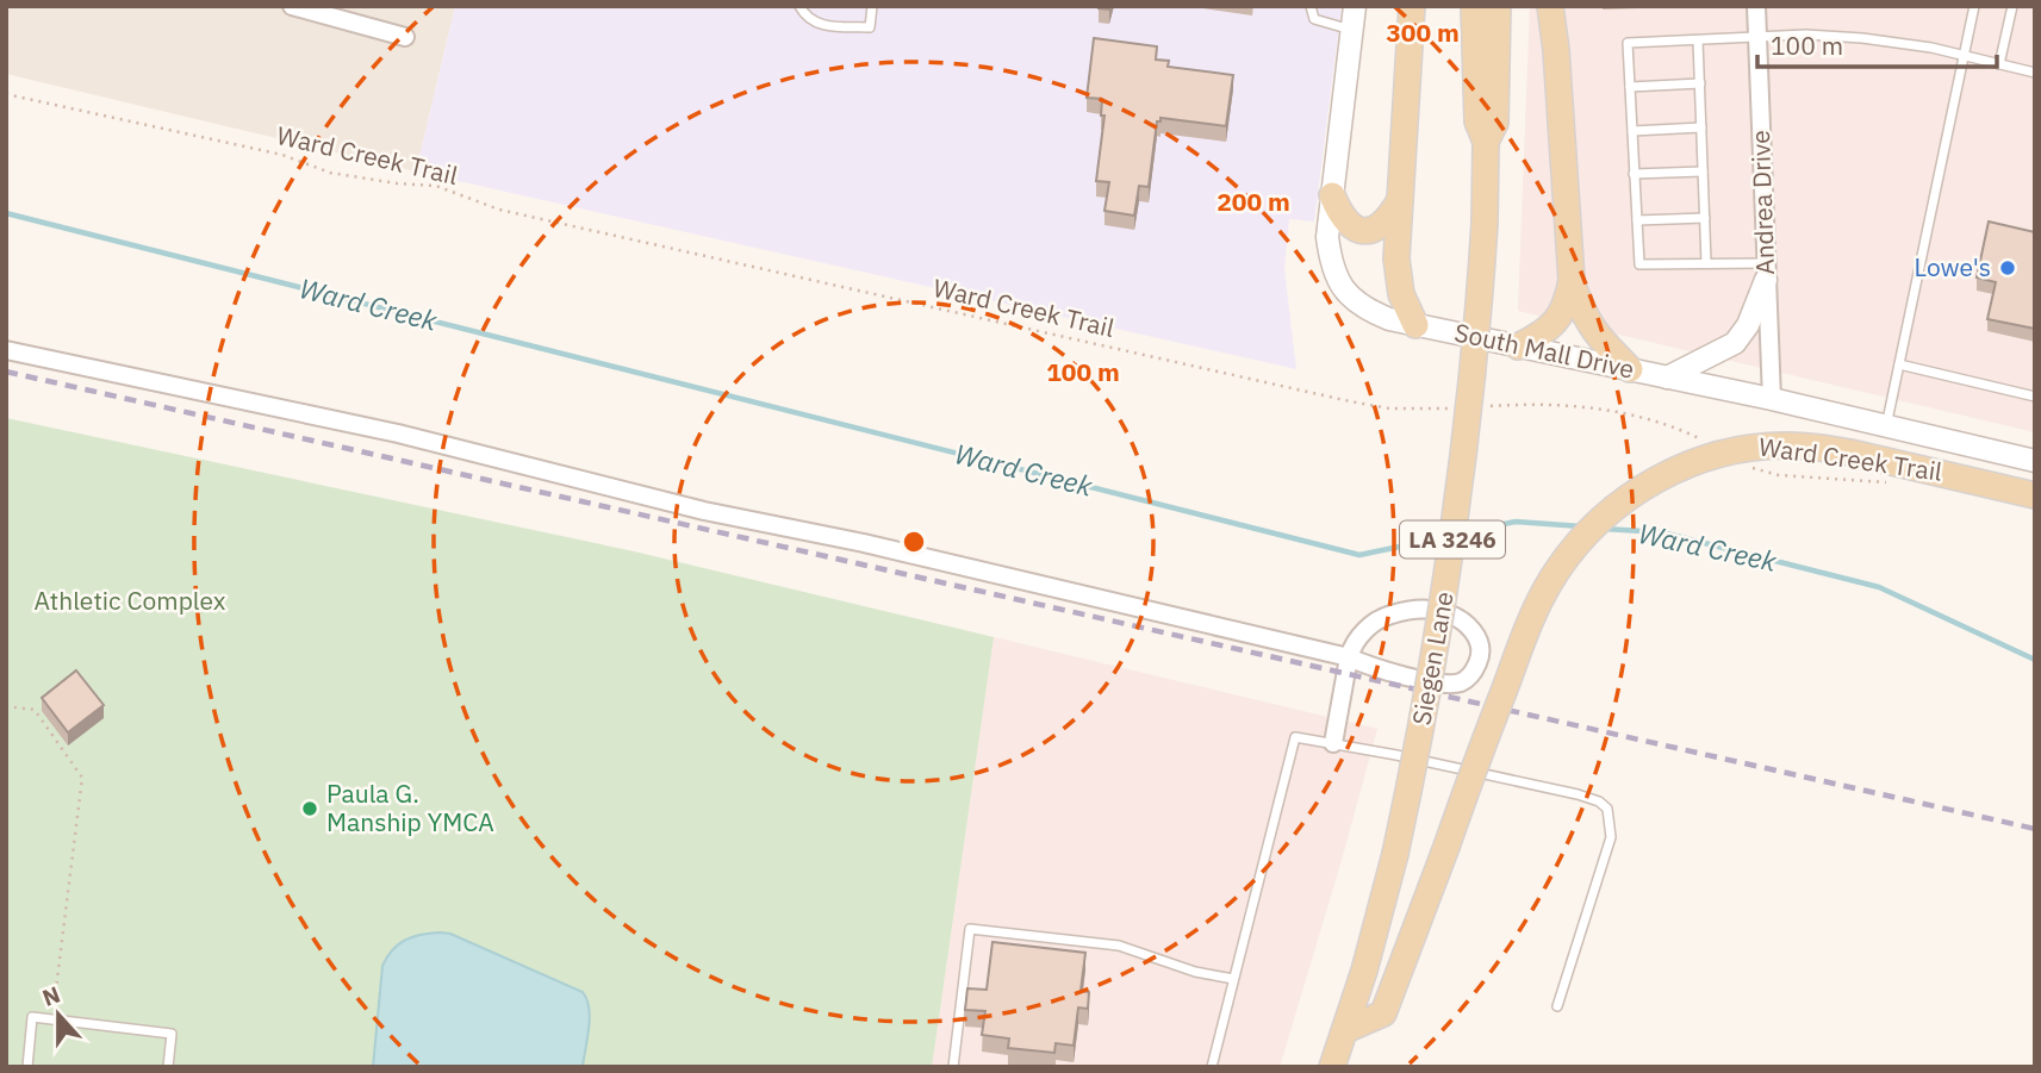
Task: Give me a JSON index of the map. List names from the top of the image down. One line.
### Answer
{"streets":{"main road":["LA 3246","Siegen Lane"],"street":["Andrea Drive","South Mall Drive"],"path":["Ward Creek Trail"]},"crossings":[["Andrea Drive","South Mall Drive"]],"water":["Ward Creek"],"parks":["Athletic Complex"],"places":["Lowe's","Paula G. Manship YMCA"],"scale_bar":"100 m","north":"top","rings":["300 m","200 m","100 m"]}
